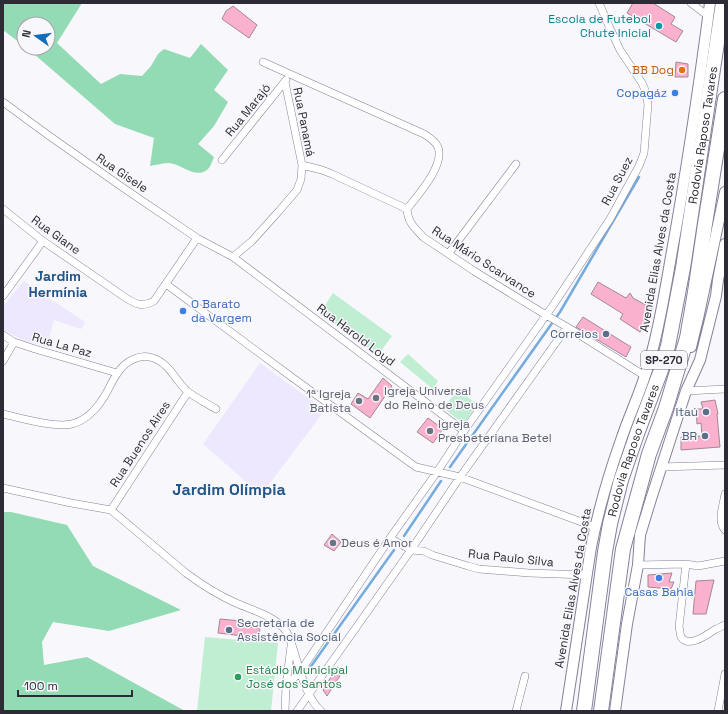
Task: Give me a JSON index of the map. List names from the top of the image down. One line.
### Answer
{"streets":{"highway":["Rodovia Raposo Tavares","SP-270"],"main road":["Avenida Elias Alves da Costa"],"street":["Rua Marajó","Rua Panamá","Rua Gisele","Rua Suez","Rua Giane","Rua Mário Scarvance","Rua Harold Loyd","Rua La Paz","Rua Buenos Aires","Rua Paulo Silva"]},"crossings":[["Rua Marajó","Rua Panamá"],["Rua Gisele","Rua Giane"],["Rua Gisele","Rua Harold Loyd"],["Rua Suez","Rua Mário Scarvance"],["Rua Suez","Rua Harold Loyd"],["Rua Suez","Rua Paulo Silva"],["Avenida Elias Alves da Costa","Rua Mário Scarvance"],["Avenida Elias Alves da Costa","Rua Paulo Silva"]],"districts":["Jardim Hermínia","Jardim Olímpia"],"places":["Escola de Futebol Chute Inicial","BB Dog","Copagáz","O Barato da Vargem","Correios","Igreja Universal do Reino de Deus","1ª Igreja Batista","Itaú","Igreja Presbeteriana Betel","BR","Deus é Amor","Casas Bahia","Secretaria de Assistência Social","Estádio Municipal José dos Santos"],"scale_bar":"100 m","north":"left"}
